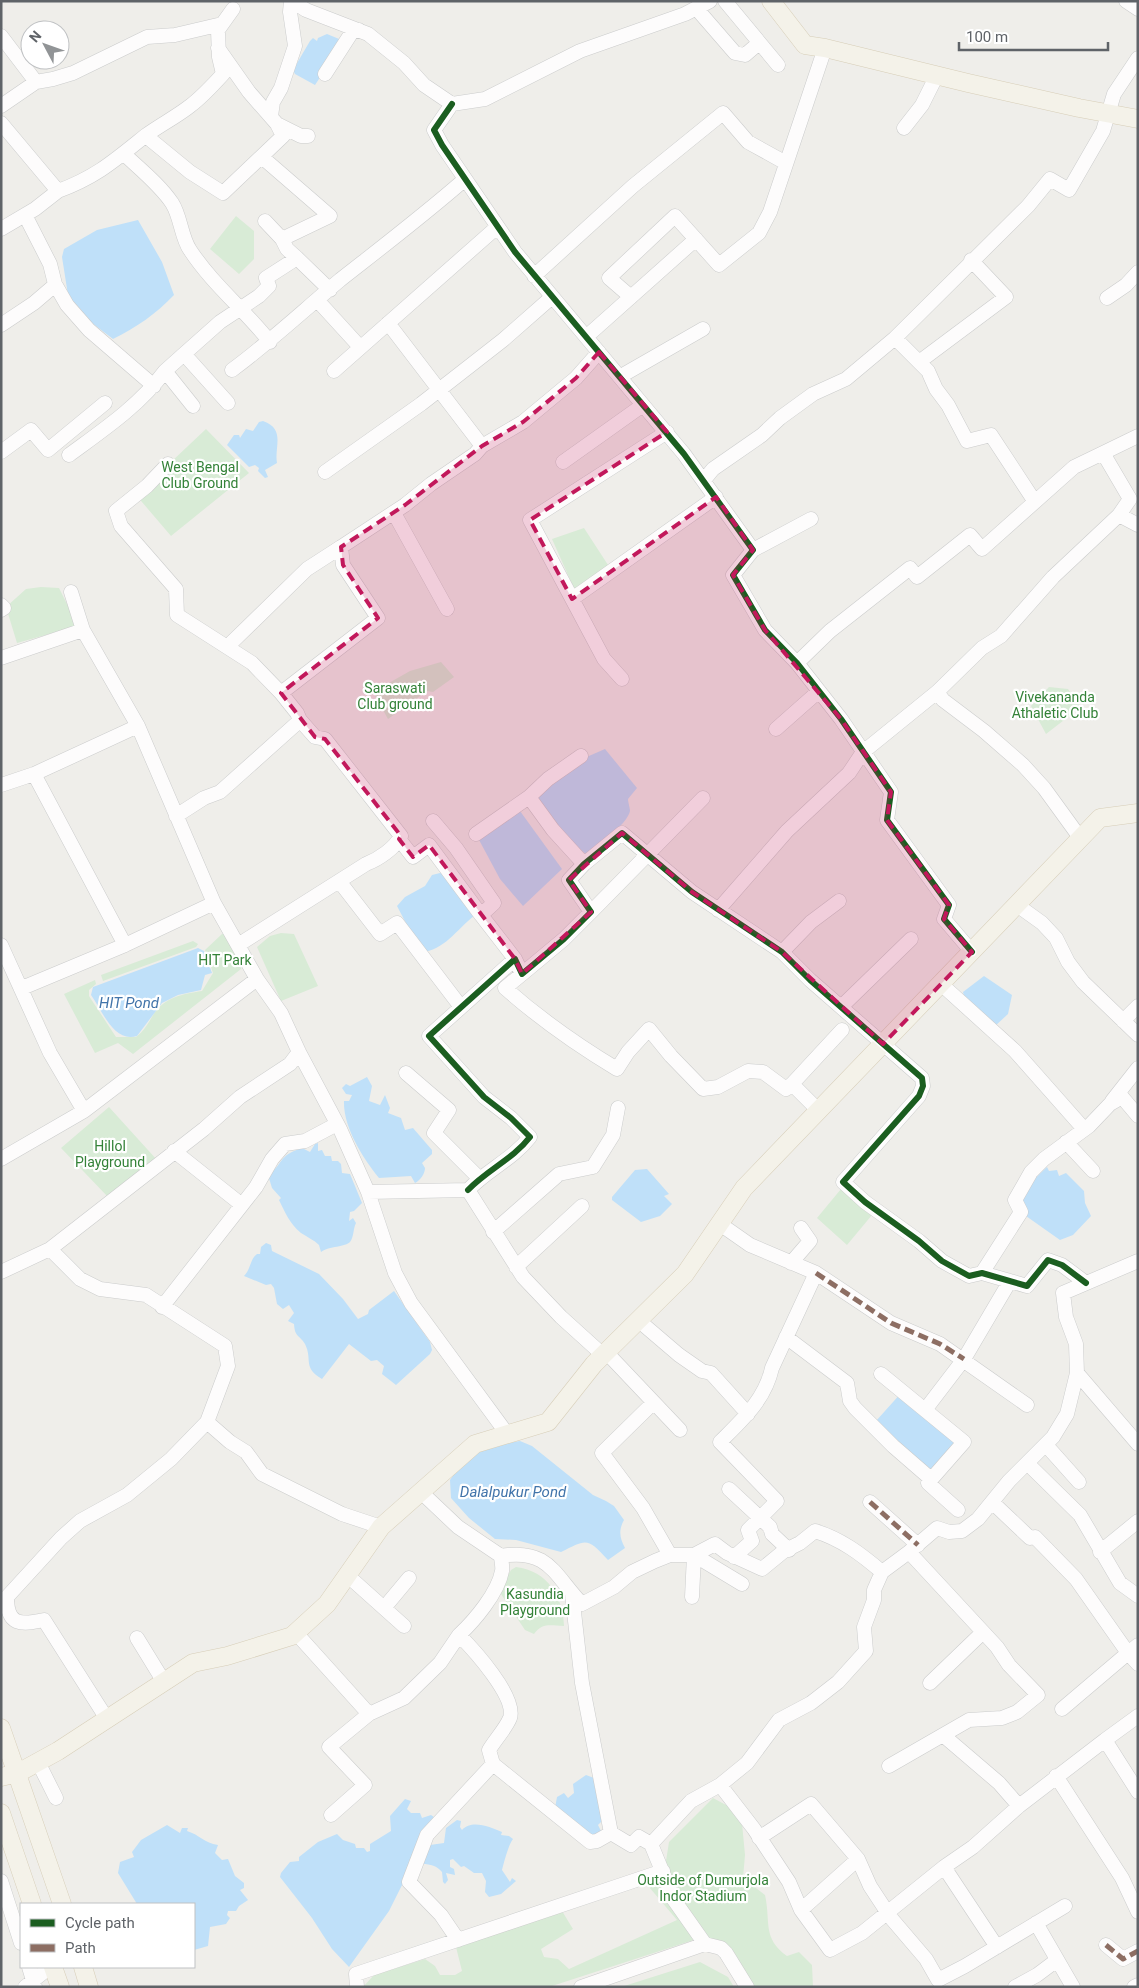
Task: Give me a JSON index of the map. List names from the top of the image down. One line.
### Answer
{"water":["HIT Pond","Dalalpukur Pond"],"parks":["West Bengal Club Ground","Saraswati Club ground","Vivekananda Athaletic Club","HIT Park","Hillol Playground","Kasundia Playground","Outside of Dumurjola Indor Stadium"],"legend":["Cycle path","Path"],"scale_bar":"100 m","north":"top left"}
